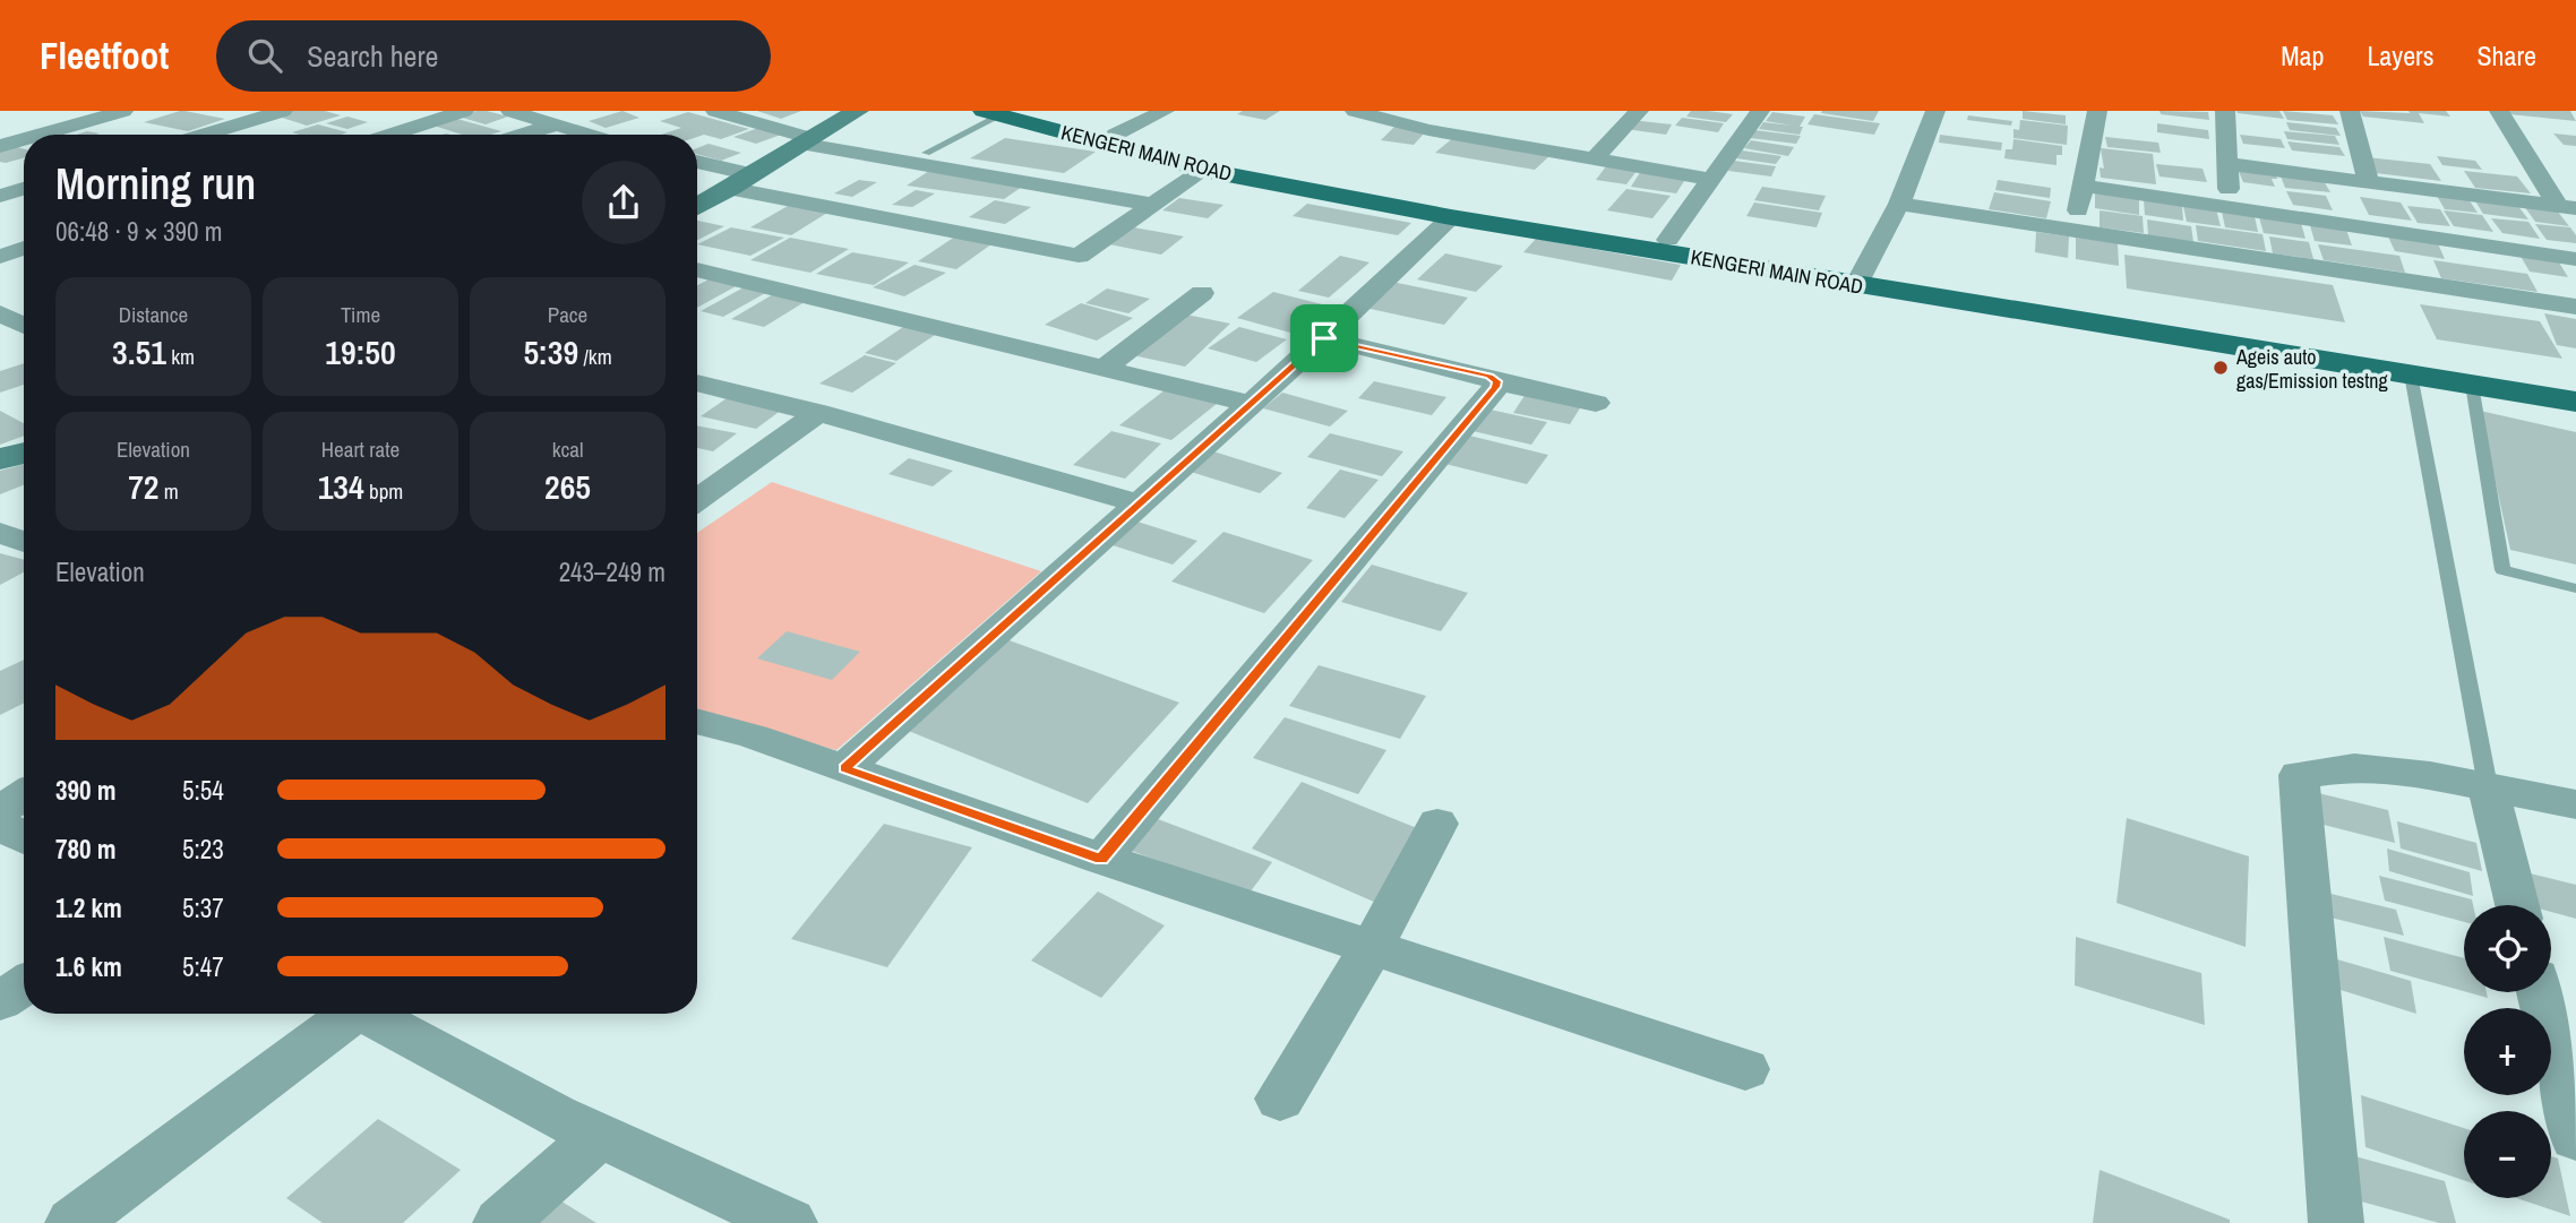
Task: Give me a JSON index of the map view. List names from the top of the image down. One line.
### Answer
{"streets":{"main road":["KENGERI MAIN ROAD"]},"places":["Ageis auto gas/Emission testng"],"page":{"header":"Fleetfoot","search":"Search here","nav":["Map","Layers","Share"],"heading":["Morning run","06:48 · 9 × 390 m"],"stats":[["Distance","3.51 km"],["Time","19:50"],["Pace","5:39 /km"],["Elevation","72 m"],["Heart rate","134 bpm"],["kcal","265"]],"chart":["Elevation","243–249 m"],"list":[{"name":"390 m","note":"5:54"},{"name":"780 m","note":"5:23"},{"name":"1.2 km","note":"5:37"},{"name":"1.6 km","note":"5:47"}],"map_buttons":["+","−"]}}
